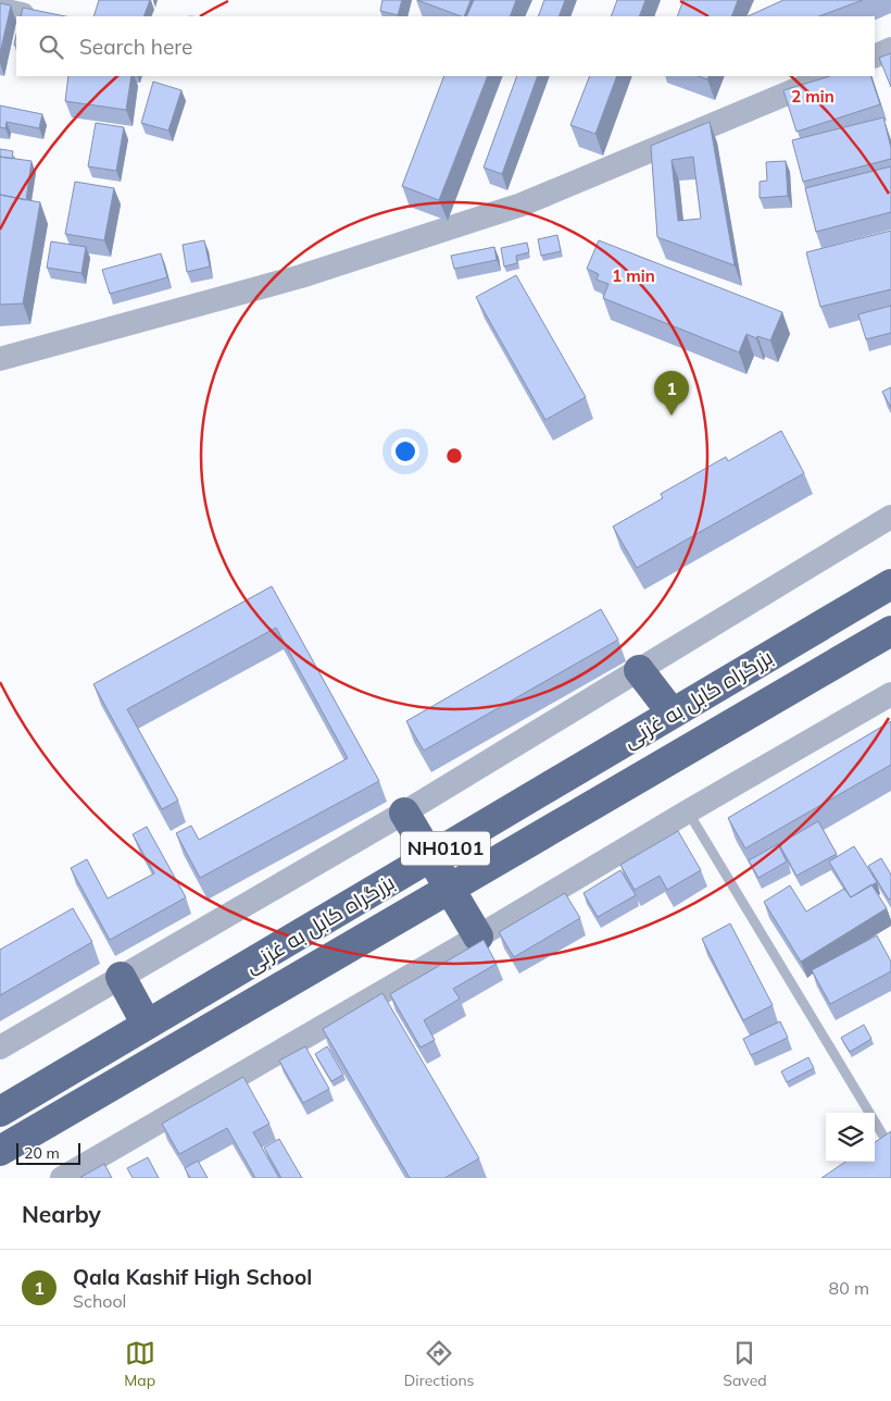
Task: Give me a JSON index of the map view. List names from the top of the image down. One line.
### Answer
{"streets":{"highway":["بزرگراه کابل به غزنی","NH0101"]},"scale_bar":"20 m","page":{"search":"Search here","pins":"1","scale":"20 m","heading":"Nearby","list":[{"mark":"1","name":"Qala Kashif High School","note":"School","value":"80 m"}],"nav":["Map","Directions","Saved"]},"rings":["2 min","1 min"]}
